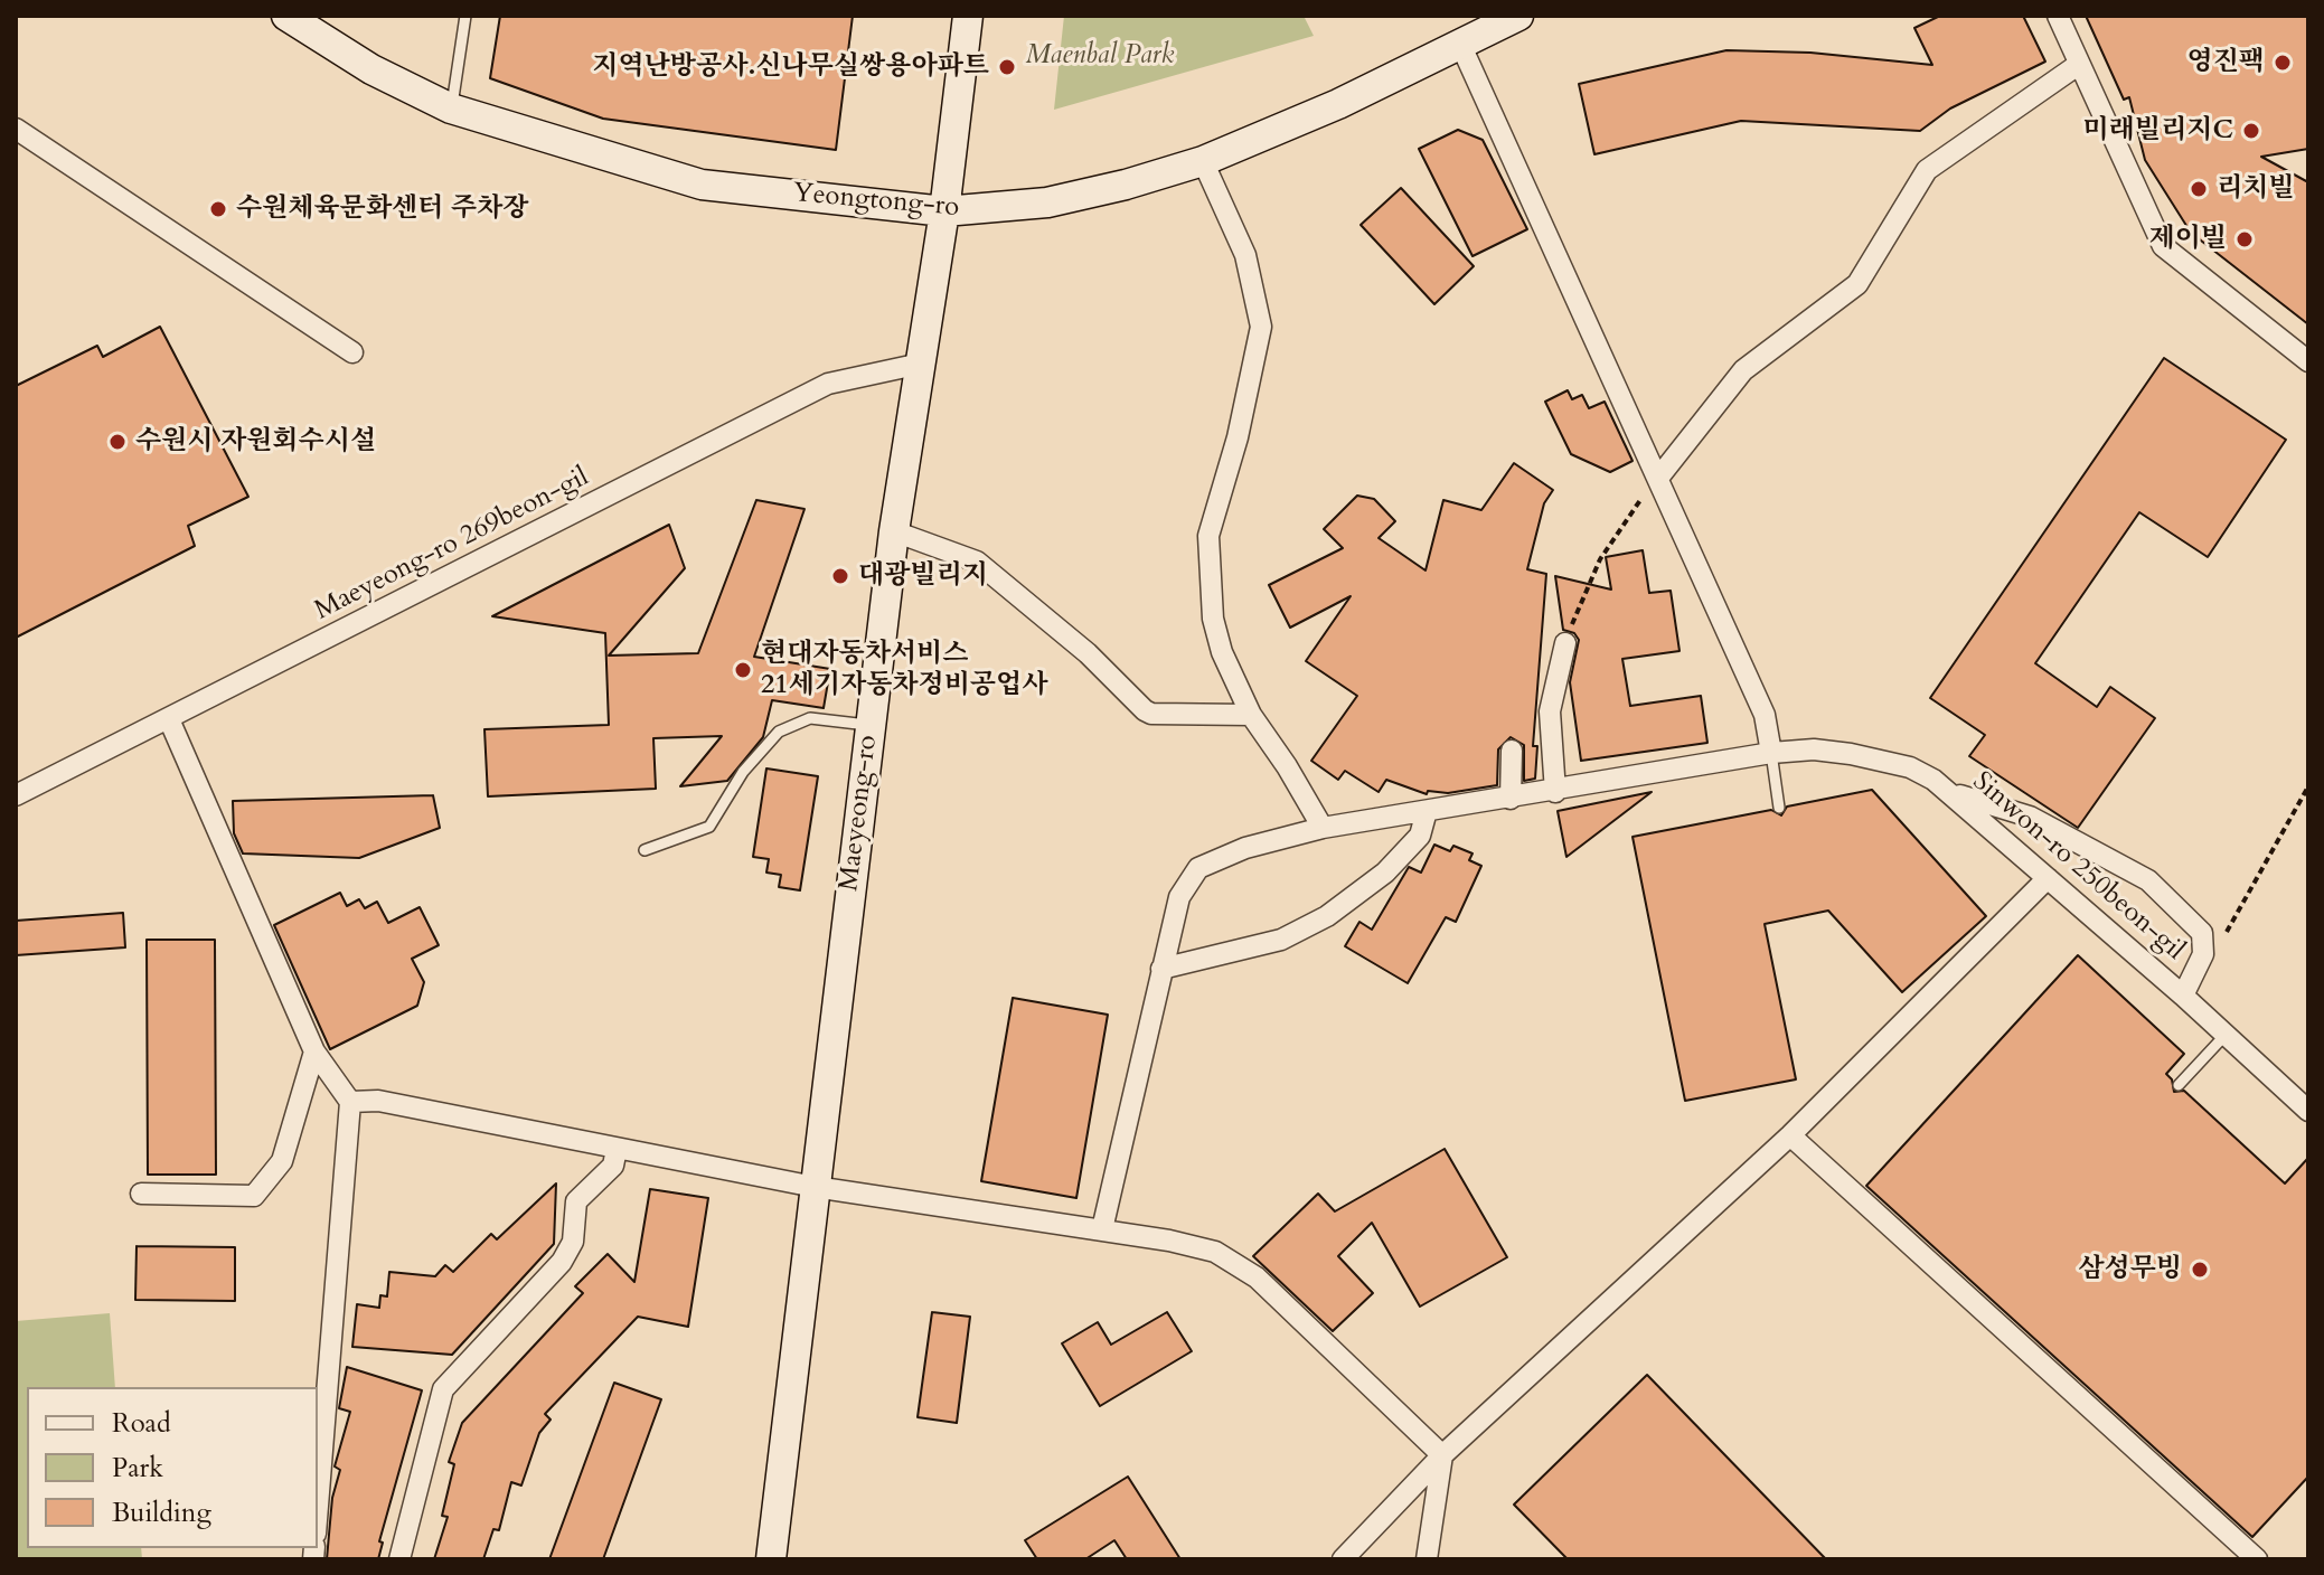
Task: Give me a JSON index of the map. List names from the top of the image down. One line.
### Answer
{"streets":{"street":["Yeongtong-ro","Maeyeong-ro 269beon-gil","Maeyeong-ro","Sinwon-ro 250beon-gil"]},"crossings":[["Yeongtong-ro","Maeyeong-ro"],["Maeyeong-ro 269beon-gil","Maeyeong-ro"]],"parks":["Maenbal Park"],"places":["영진팩","지역난방공사.신나무실쌍용아파트","미래빌리지C","리치빌","수원체육문화센터 주차장","제이빌","수원시 자원회수시설","대광빌리지","현대자동차서비스 21세기자동차정비공업사","삼성무빙"],"legend":["Road","Park","Building"]}
